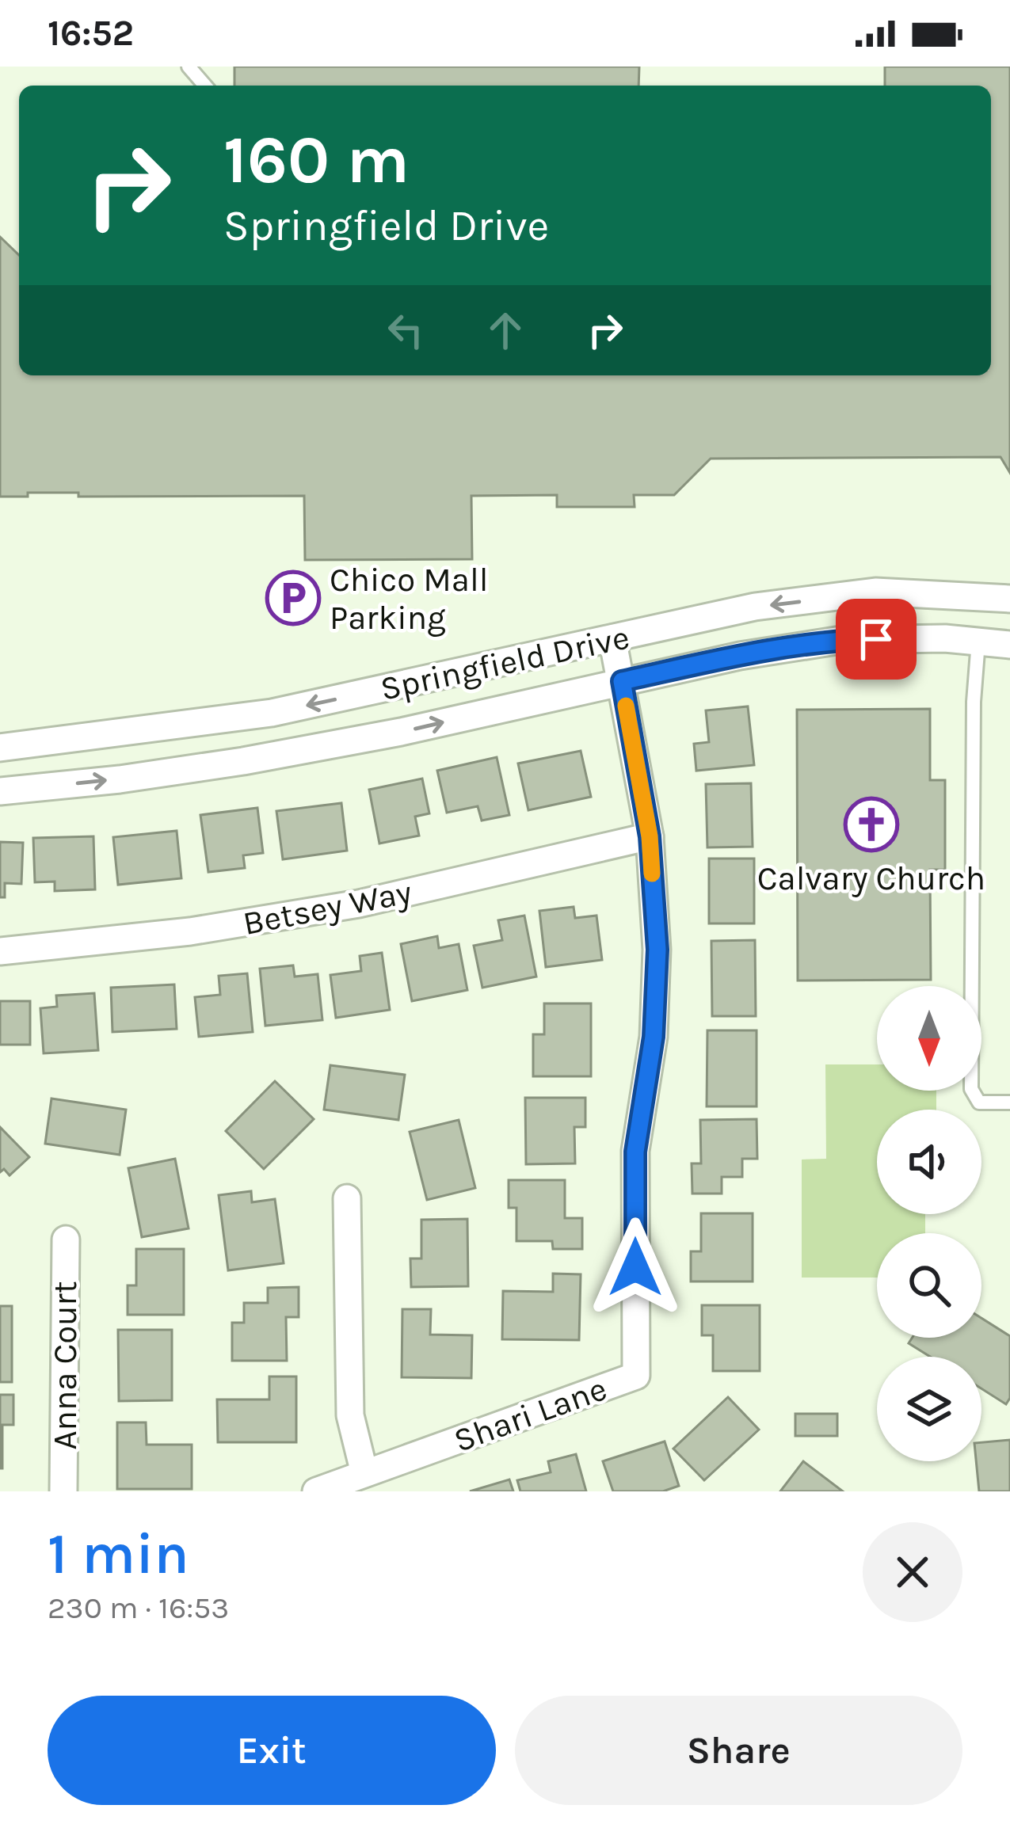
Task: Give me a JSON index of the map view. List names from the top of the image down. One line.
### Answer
{"streets":{"street":["Springfield Drive","Betsey Way","Anna Court","Shari Lane"]},"crossings":[["Springfield Drive","Shari Lane"],["Betsey Way","Shari Lane"]],"places":{"parking":["Chico Mall Parking"],"church":["Calvary Church"]},"north":"bottom","page":{"status":"16:52","turn":["160 m","Springfield Drive"],"heading":["1 min","230 m · 16:53"],"buttons":["Exit","Share"]}}
